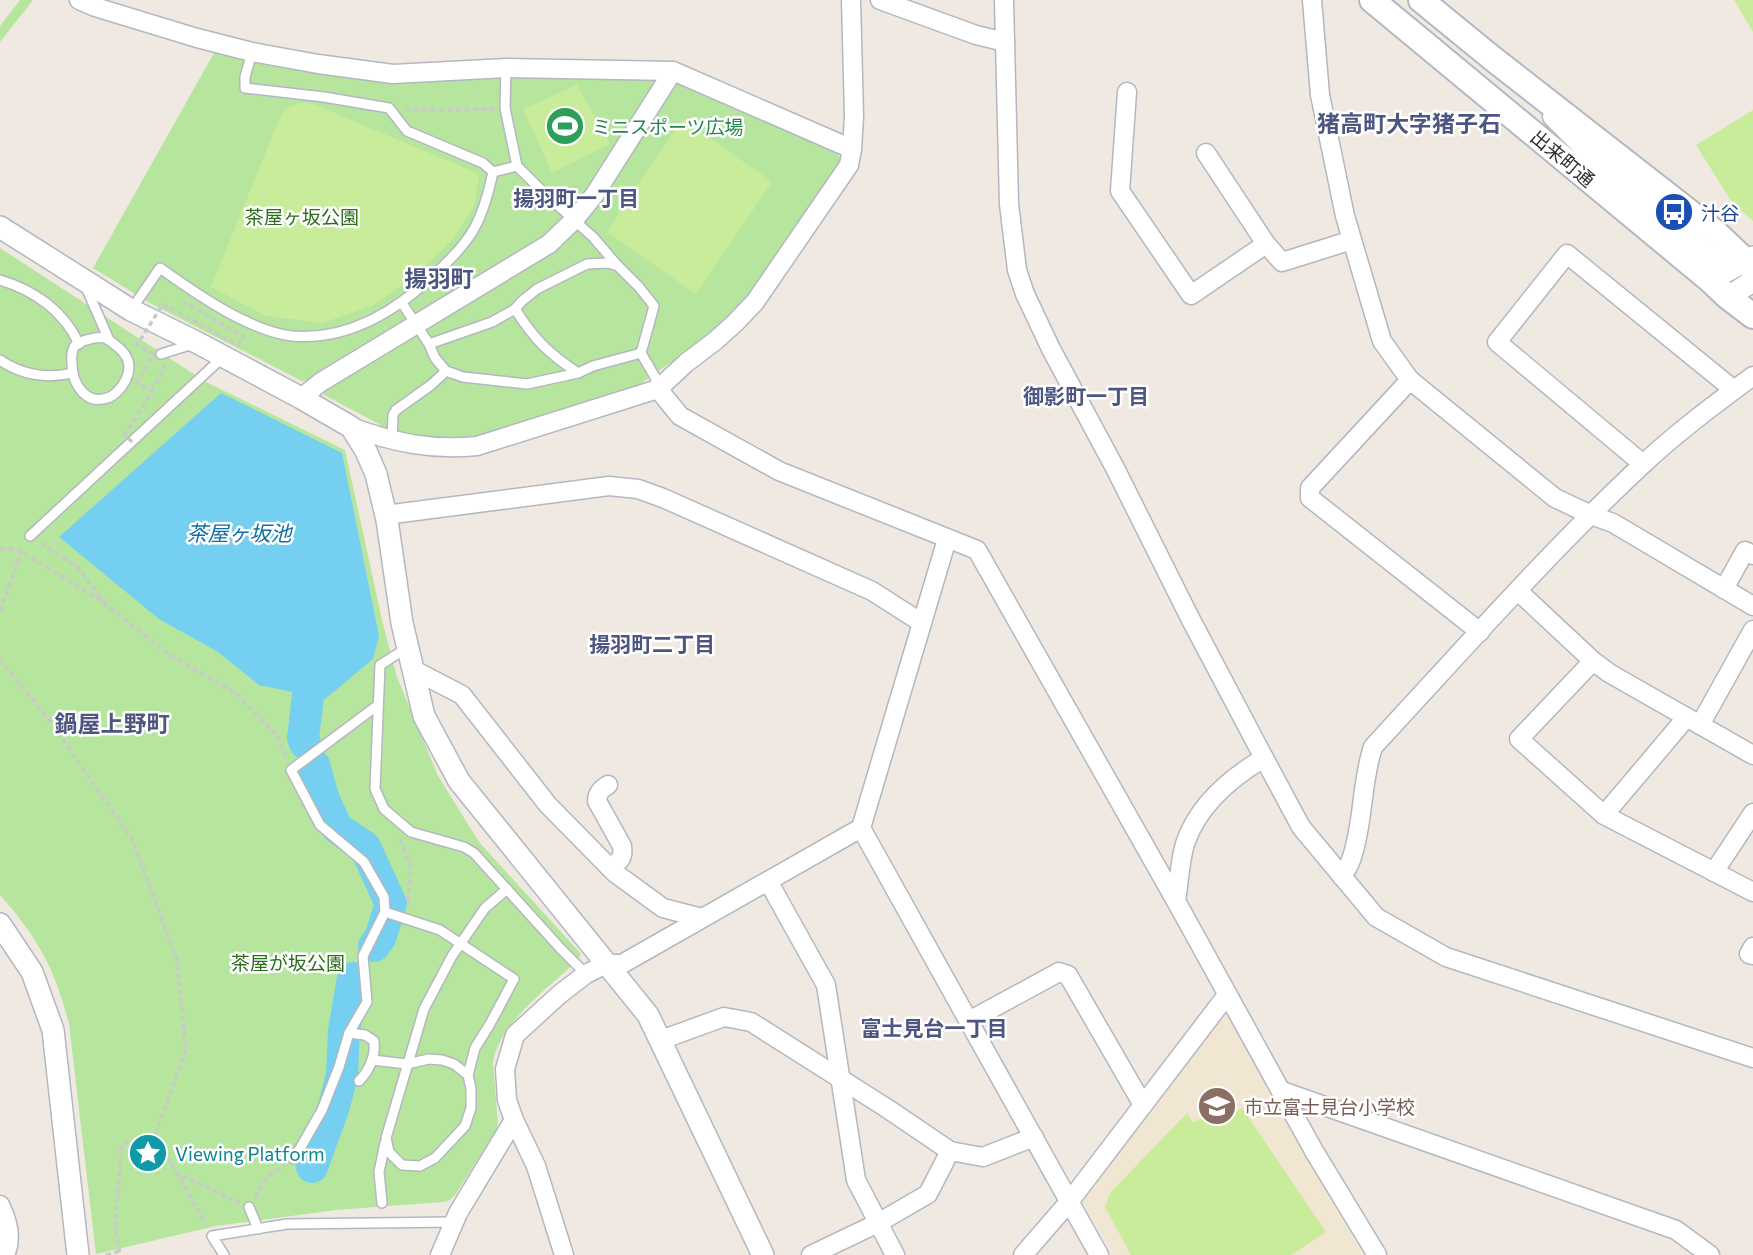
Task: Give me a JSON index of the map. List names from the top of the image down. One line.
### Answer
{"streets":{"main road":["出来町通"]},"districts":["猪高町大字猪子石","揚羽町一丁目","揚羽町","御影町一丁目","揚羽町二丁目","鍋屋上野町","富士見台一丁目"],"water":["茶屋ヶ坂池"],"parks":["茶屋ヶ坂公園","茶屋が坂公園"],"places":{"sports":["ミニスポーツ広場"],"bus stop":["汁谷"],"school or university":["市立富士見台小学校"],"place":["Viewing Platform"]}}
